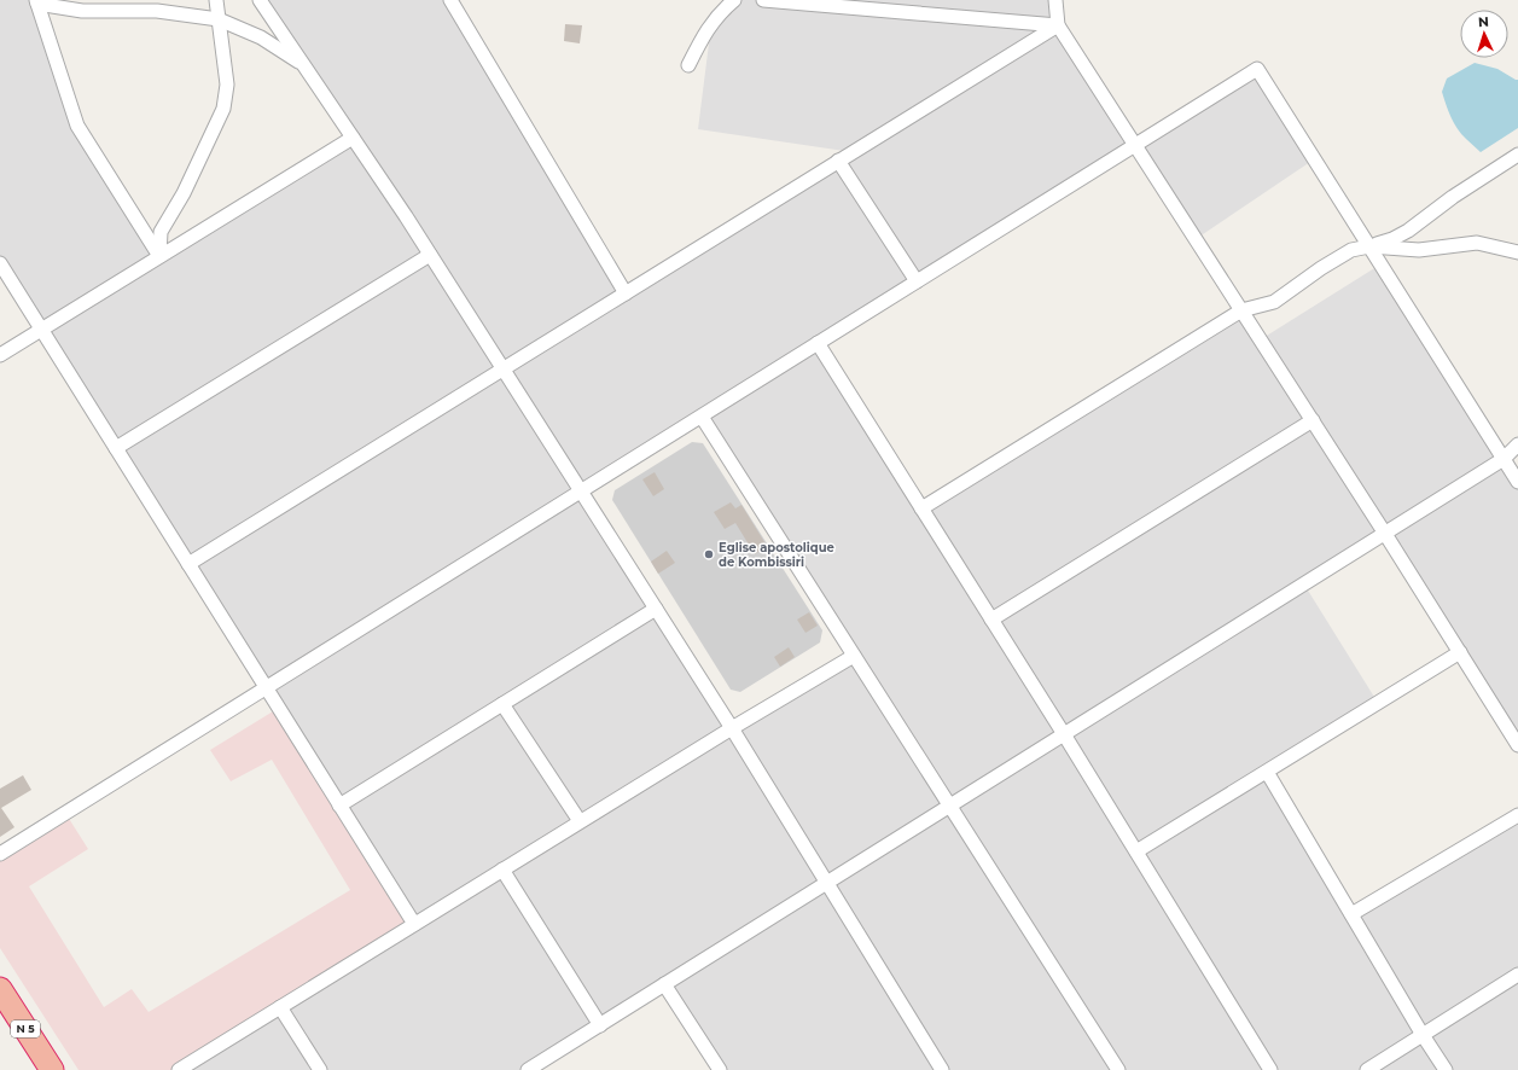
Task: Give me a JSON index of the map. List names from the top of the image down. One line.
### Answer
{"streets":{"highway":["N 5"]},"places":["Eglise apostolique de Kombissiri"],"north":"top"}
